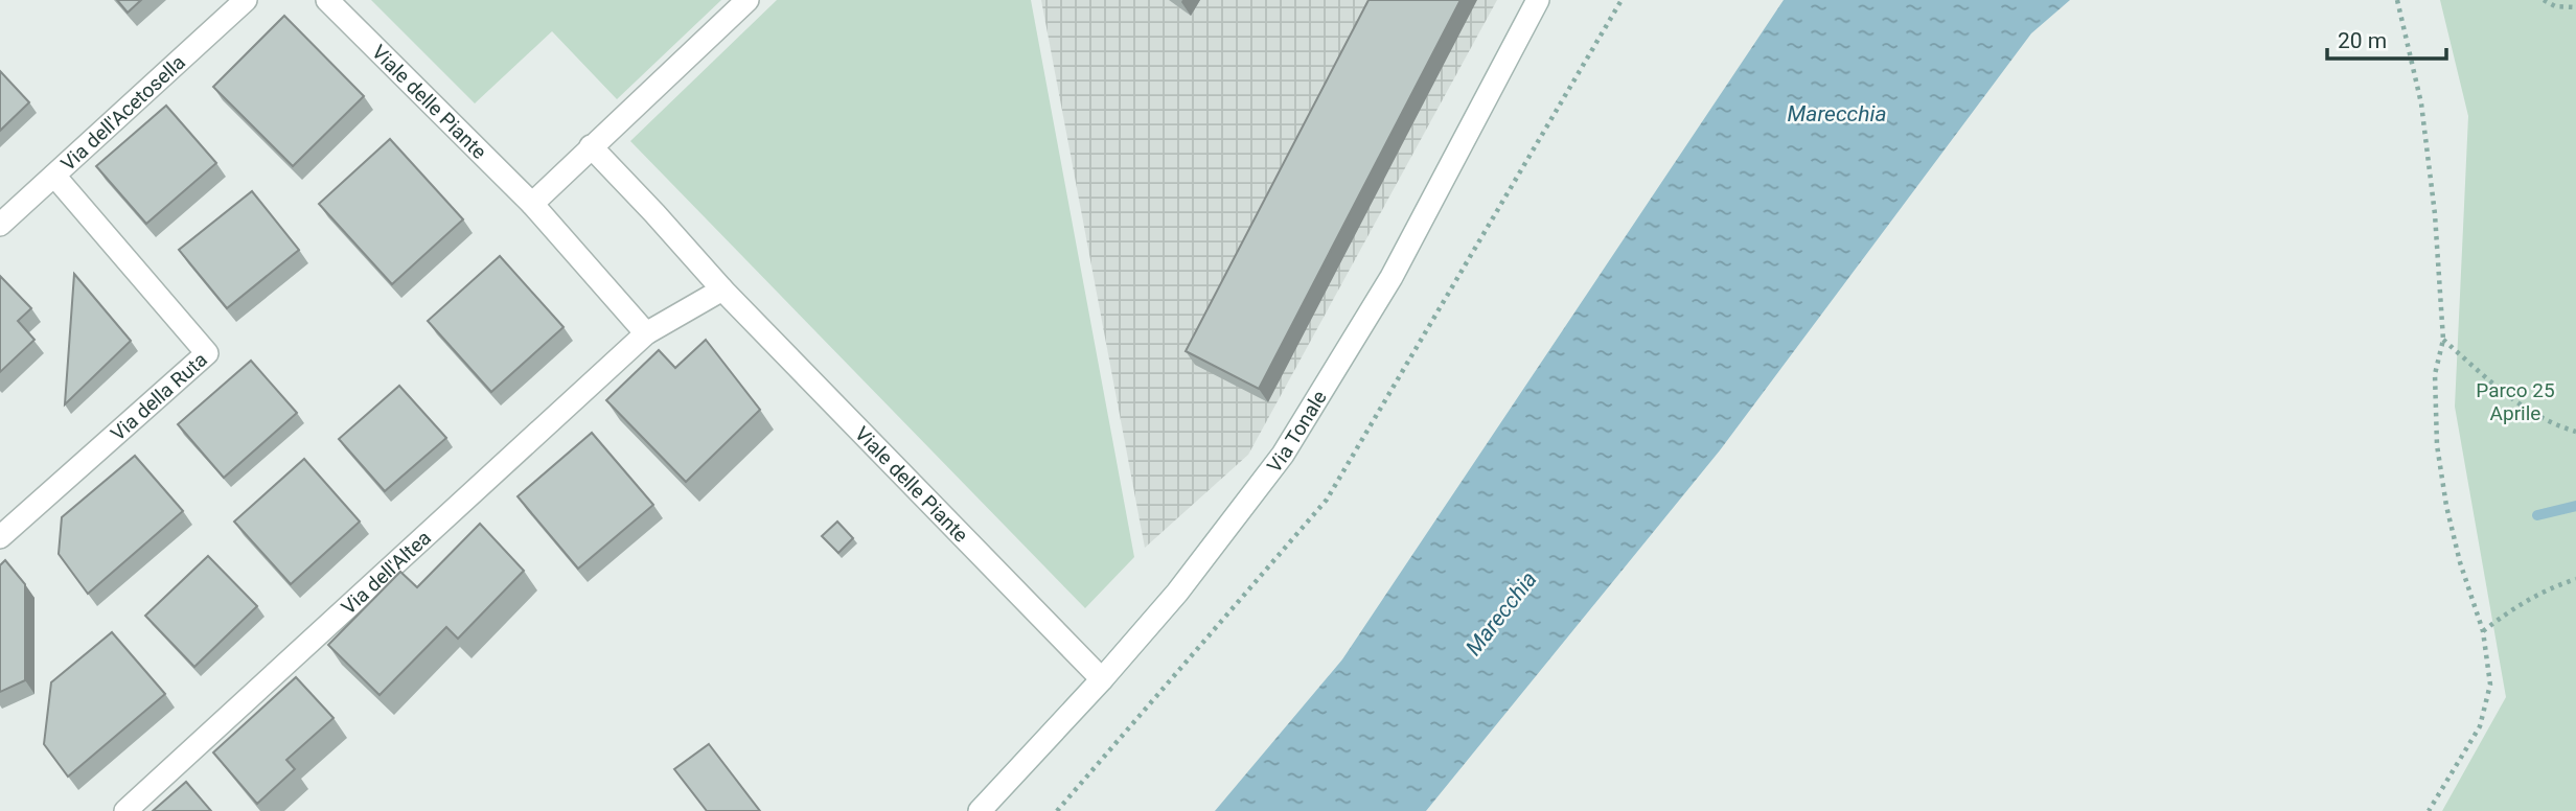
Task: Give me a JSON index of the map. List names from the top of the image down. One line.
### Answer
{"streets":{"street":["Viale delle Piante","Via dell'Acetosella","Via della Ruta","Via Tonale","Via dell'Altea"]},"crossings":[["Viale delle Piante","Via Tonale"],["Viale delle Piante","Via dell'Altea"],["Via dell'Acetosella","Via della Ruta"]],"water":["Marecchia"],"parks":["Parco 25 Aprile"],"scale_bar":"20 m"}
